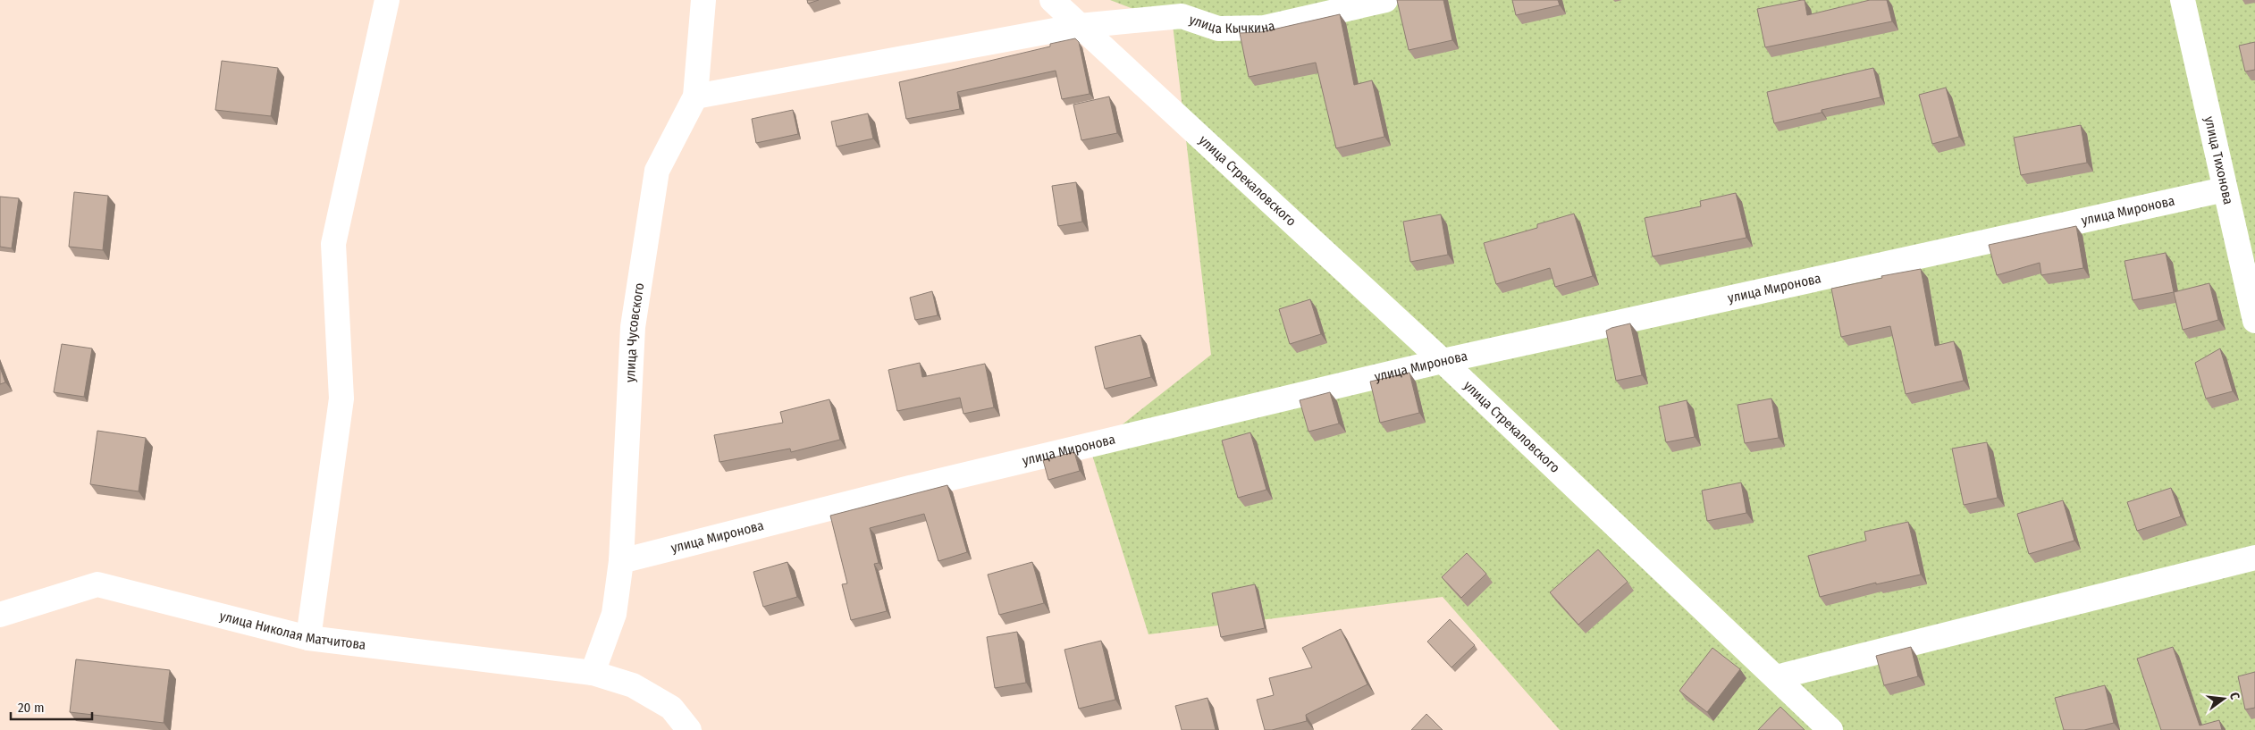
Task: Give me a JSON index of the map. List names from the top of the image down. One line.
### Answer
{"streets":{"street":["улица Кычкина","улица Тихонова","улица Стрекаловского","улица Миронова","улица Чусовского","улица Николая Матчитова"]},"crossings":[["улица Кычкина","улица Стрекаловского"],["улица Кычкина","улица Чусовского"],["улица Тихонова","улица Миронова"],["улица Стрекаловского","улица Миронова"],["улица Миронова","улица Чусовского"],["улица Чусовского","улица Николая Матчитова"]],"scale_bar":"20 m","north":"right"}
